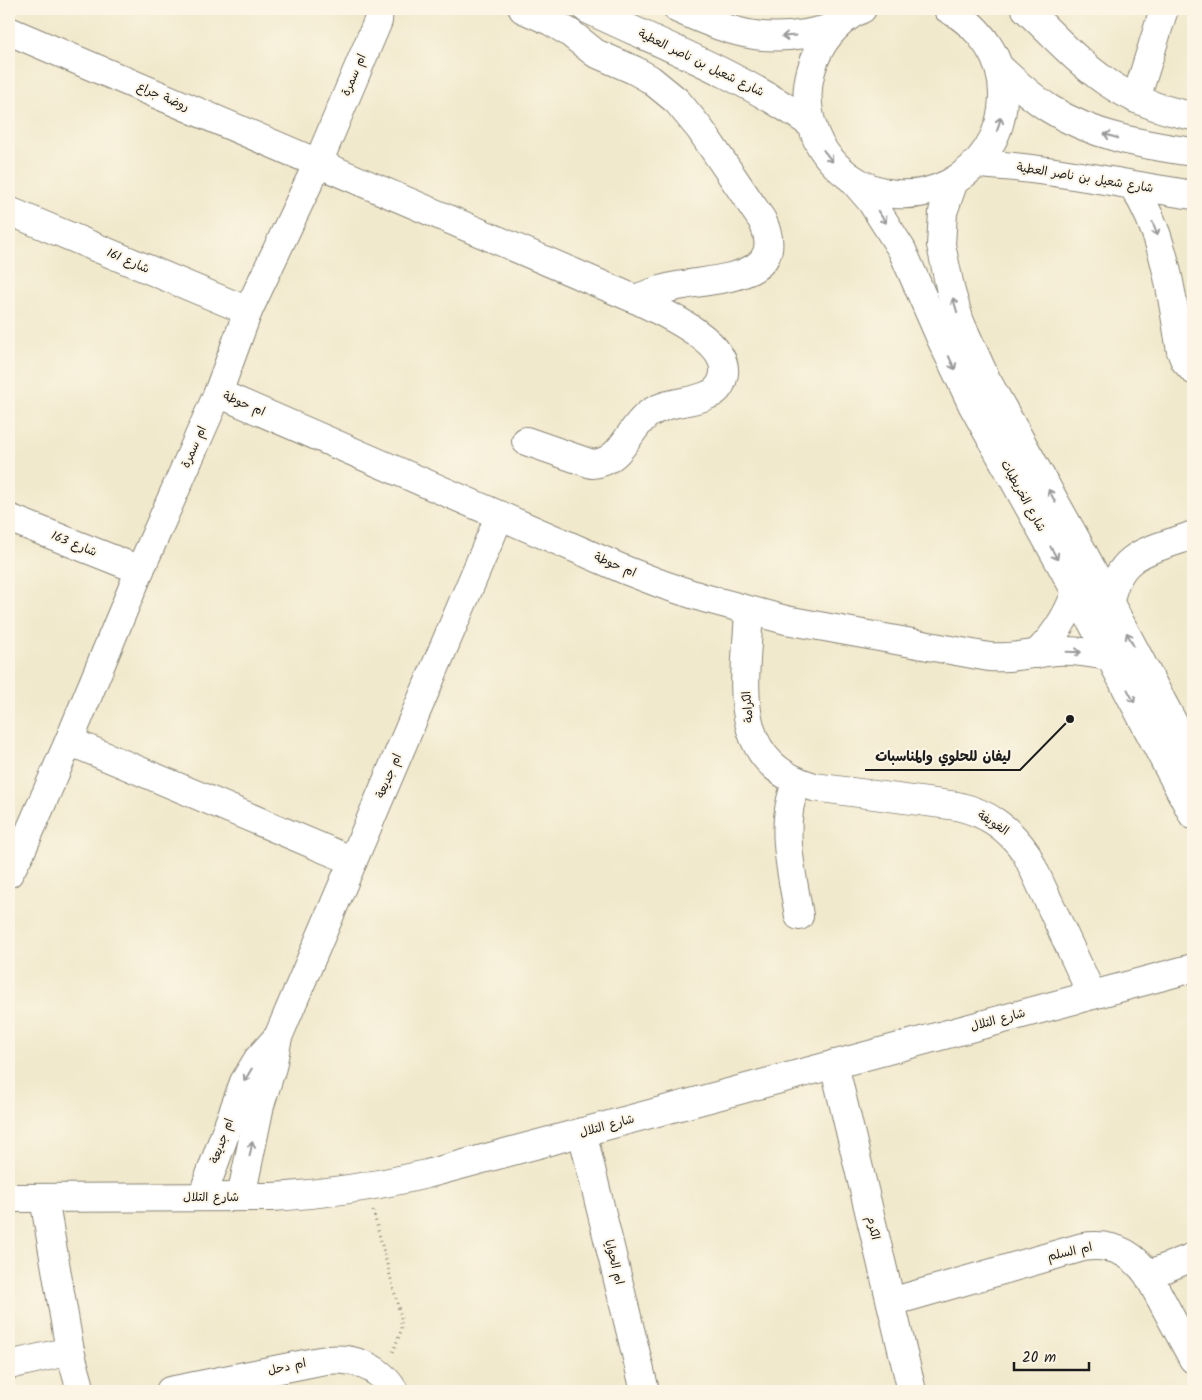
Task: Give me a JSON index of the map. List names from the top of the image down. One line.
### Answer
{"streets":{"street":["شارع شعيل بن ناصر العطية","ام سمرة","روضة جراع","شارع 161","ام حوطة","شارع الخريطيات","شارع 163","الكرامة","ام جديعة","الغويفة","شارع التلال","الكرم","ام السلم","ام الحوايا","ام دحل"]},"crossings":[["ام سمرة","روضة جراع"],["ام سمرة","شارع 161"],["ام سمرة","ام حوطة"],["ام سمرة","شارع 163"],["ام حوطة","شارع الخريطيات"],["ام حوطة","الكرامة"],["ام حوطة","ام جديعة"],["الكرامة","الغويفة"],["ام جديعة","شارع التلال"],["الغويفة","شارع التلال"],["شارع التلال","الكرم"],["شارع التلال","ام الحوايا"],["الكرم","ام السلم"]],"places":["ليفان للحلوي والمناسبات"],"scale_bar":"20 m"}
